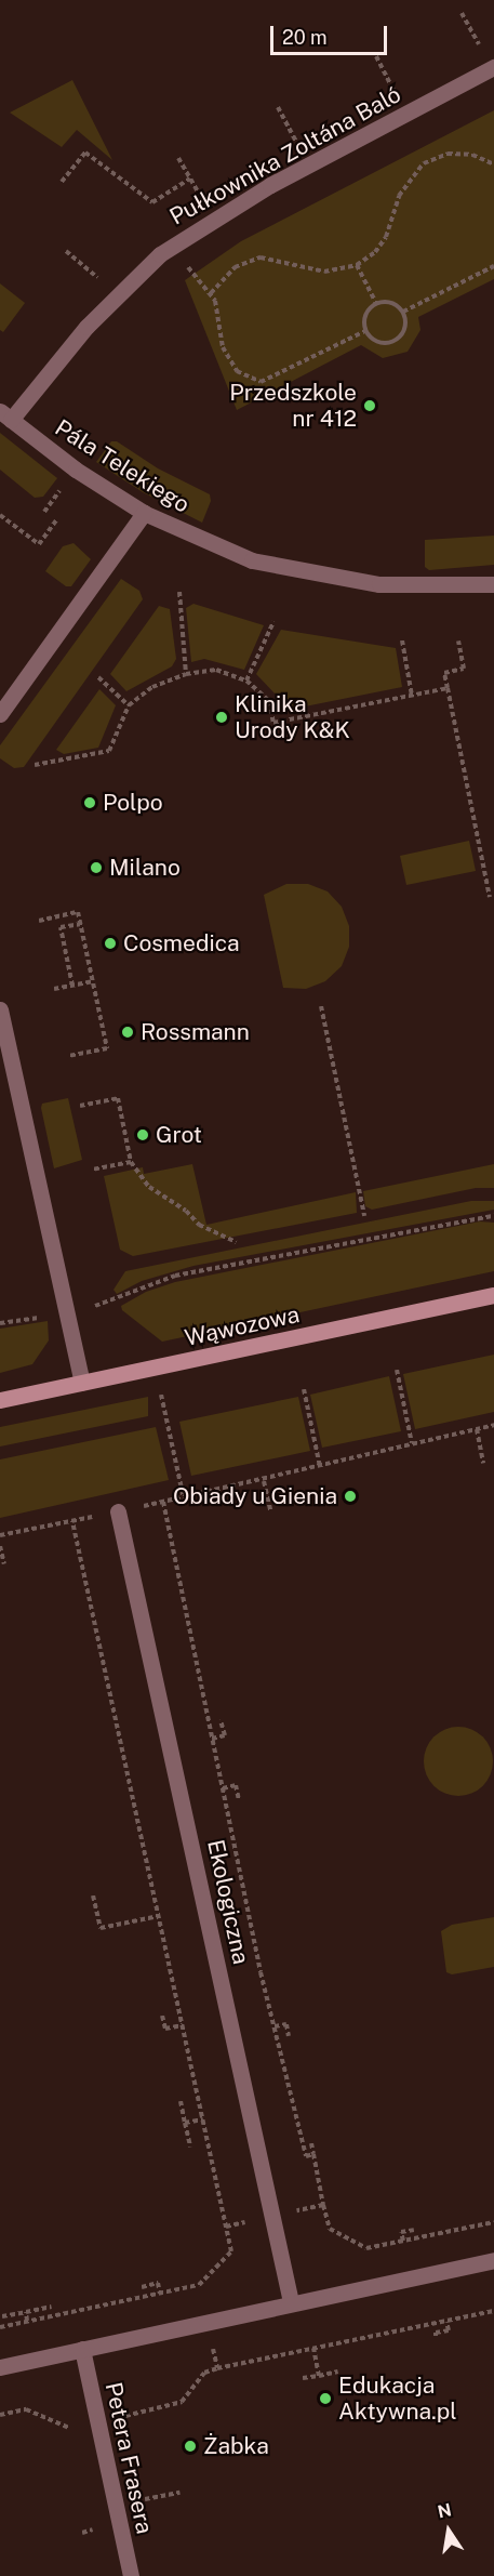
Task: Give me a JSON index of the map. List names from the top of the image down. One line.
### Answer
{"streets":{"street":["Pułkownika Zoltána Baló","Pála Telekiego","Wąwozowa","Ekologiczna","Petera Frasera"]},"crossings":[["Pułkownika Zoltána Baló","Pála Telekiego"]],"places":["Przedszkole nr 412","Klinika Urody K&K","Polpo","Milano","Cosmedica","Rossmann","Grot","Obiady u Gienia","Edukacja Aktywna.pl","Żabka"],"scale_bar":"20 m","north":"top"}
